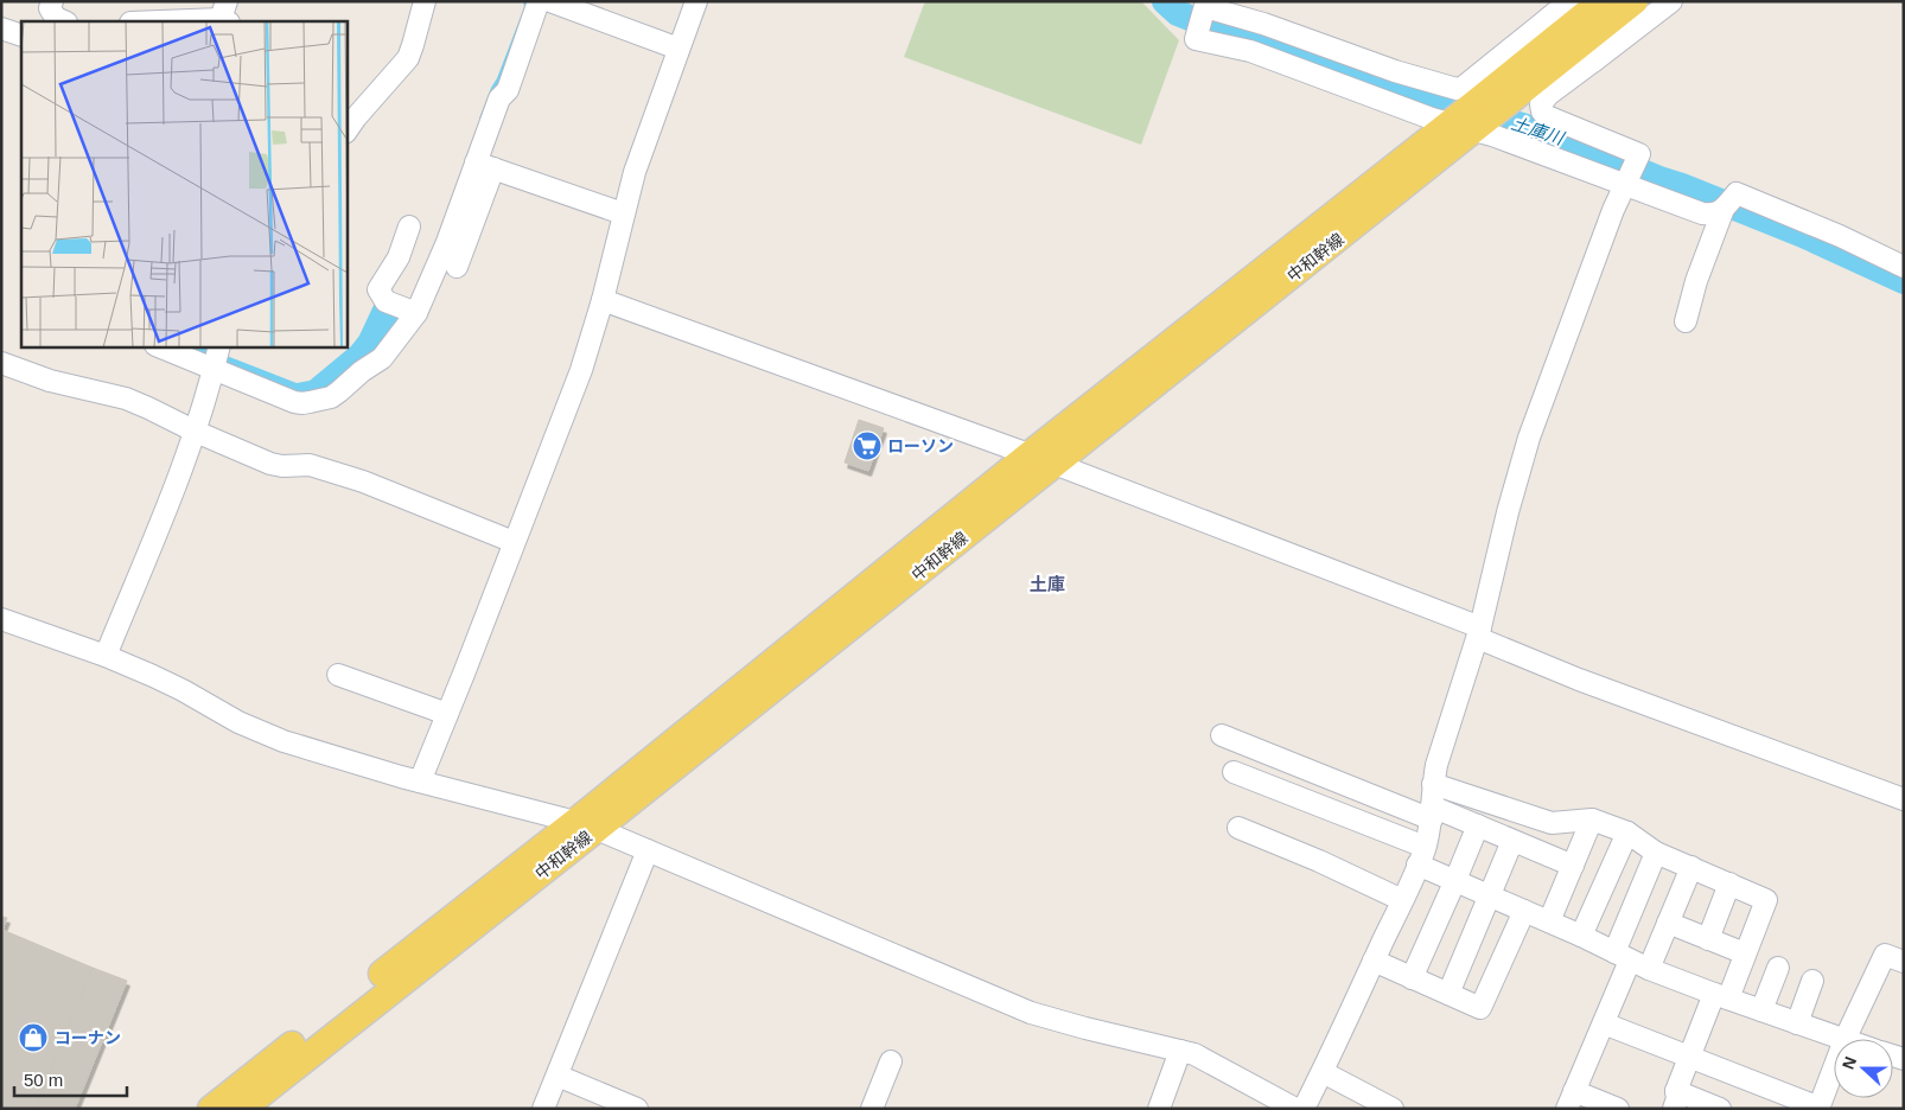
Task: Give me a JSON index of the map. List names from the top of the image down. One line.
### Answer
{"streets":{"main road":["中和幹線"]},"districts":["土庫"],"water":["土庫川"],"places":{"supermarket":["ローソン"],"shop":["コーナン"]},"scale_bar":"50 m","north":"left"}
